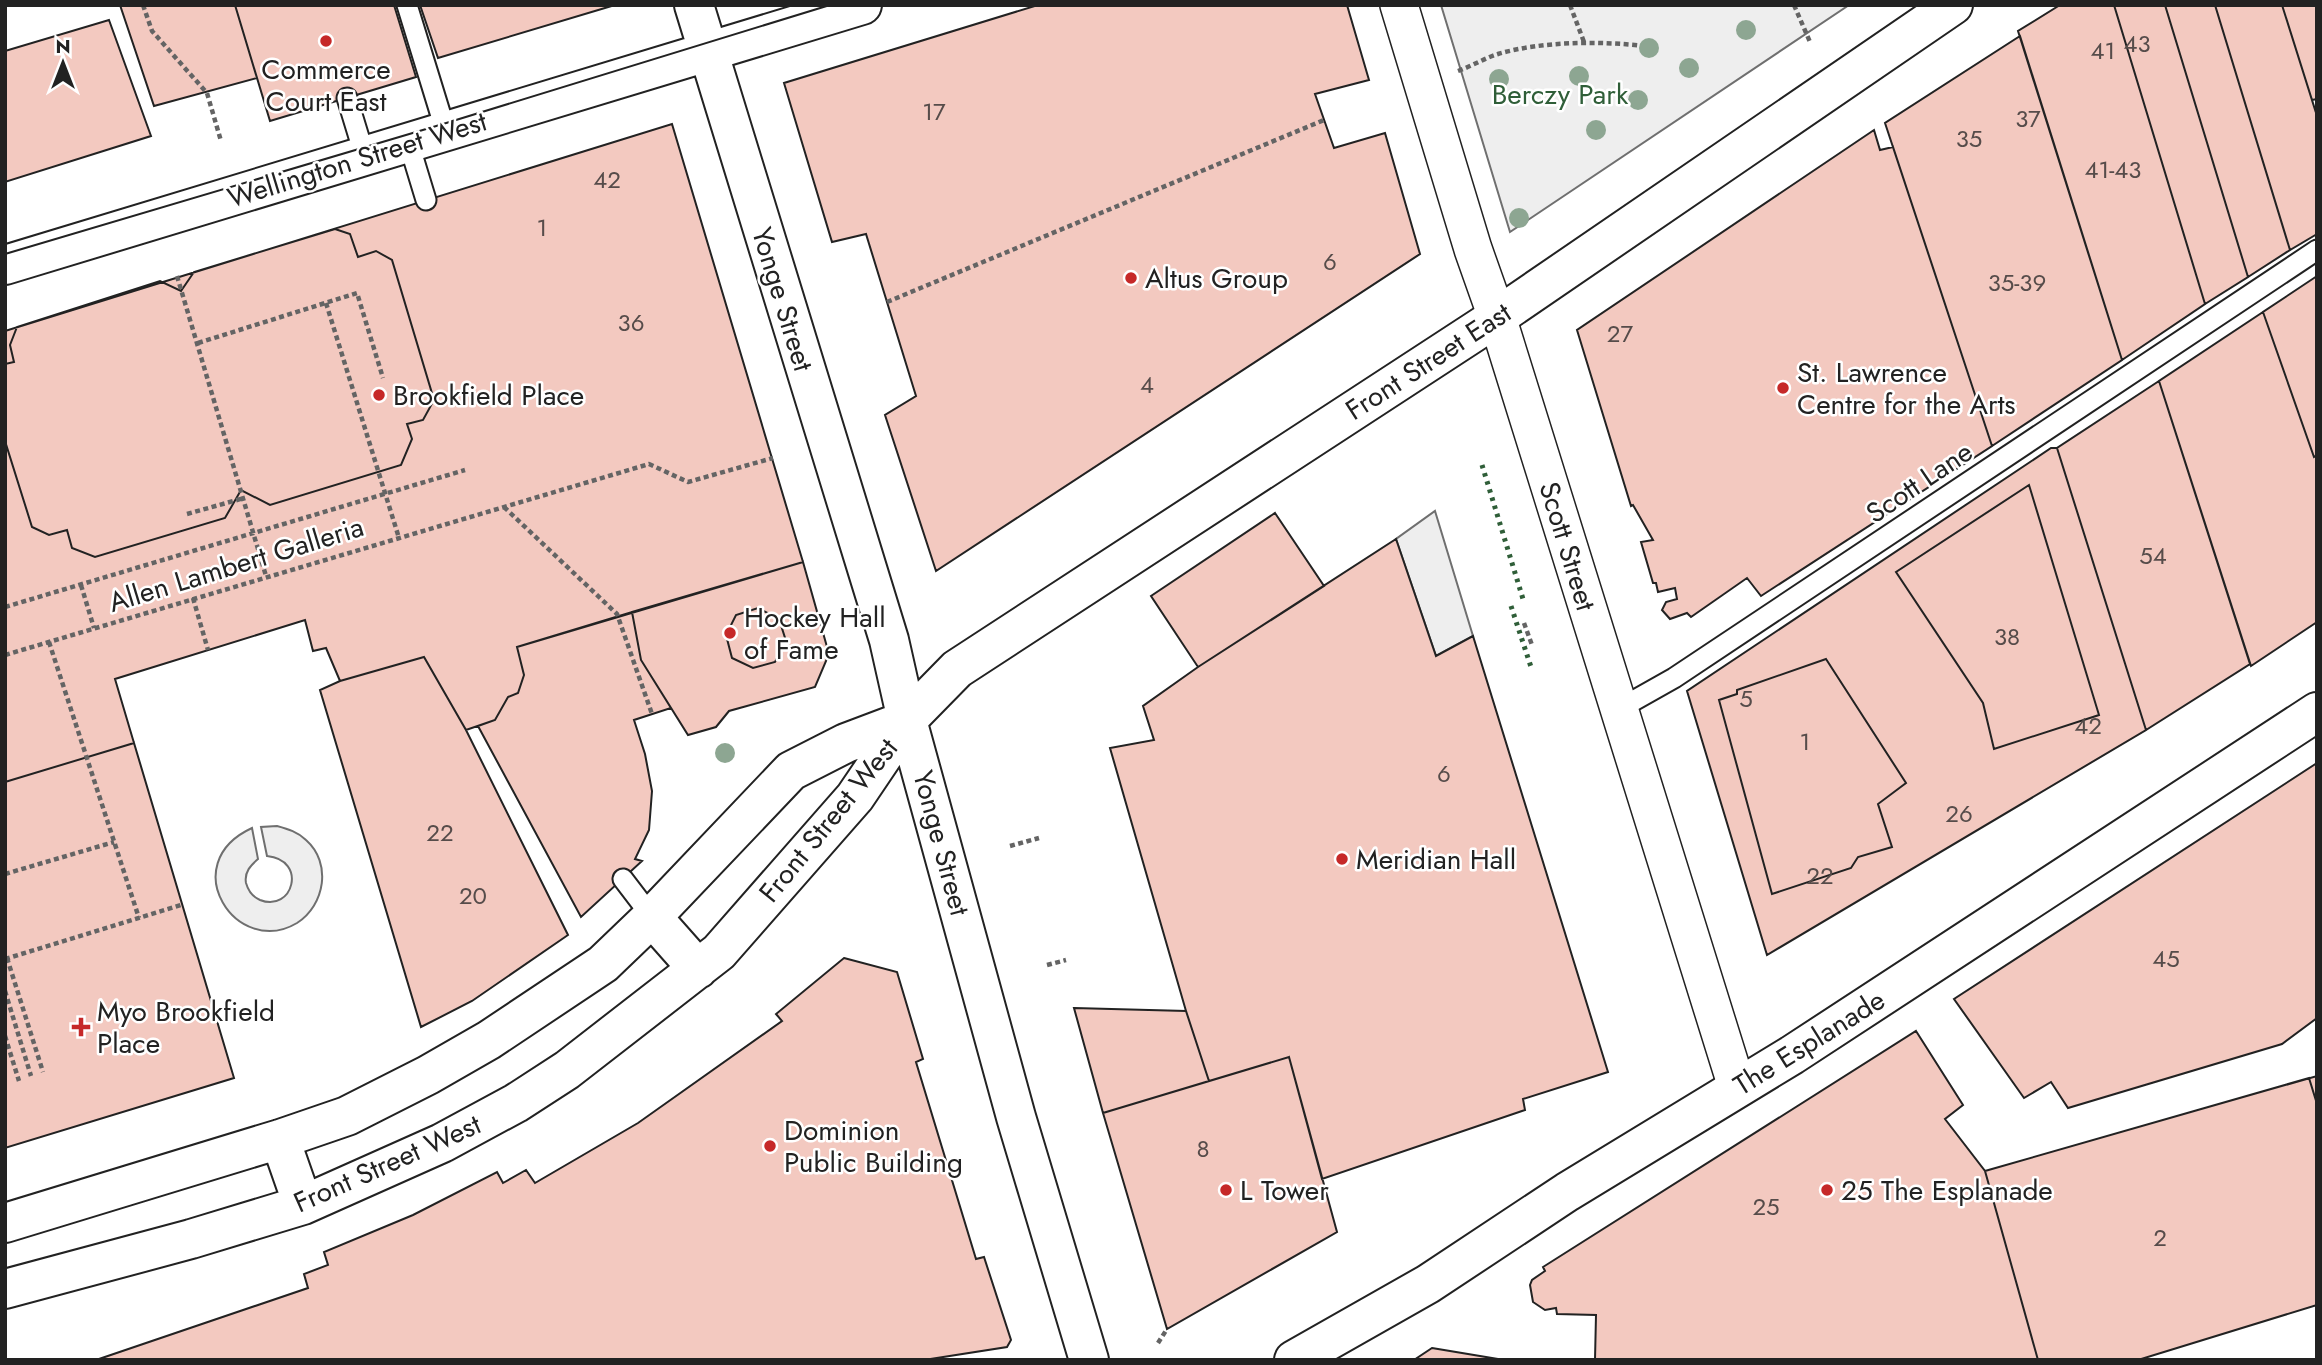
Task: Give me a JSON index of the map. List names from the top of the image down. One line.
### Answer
{"streets":{"main road":["Wellington Street West","Yonge Street","Front Street East","Front Street West","The Esplanade"],"street":["Scott Street"],"lane":["Scott Lane"],"path":["Allen Lambert Galleria"]},"crossings":[["Wellington Street West","Yonge Street"],["Yonge Street","Front Street East"],["Yonge Street","Front Street West"],["Front Street East","Scott Street"],["Front Street East","Front Street West"],["Scott Lane","Scott Street"],["Scott Street","The Esplanade"]],"parks":["Berczy Park"],"places":{"other":["Commerce Court East","Altus Group","St. Lawrence Centre for the Arts","Brookfield Place","Hockey Hall of Fame","Meridian Hall","Dominion Public Building","L Tower","25 The Esplanade"],"health":["Myo Brookfield Place"]},"house_numbers":["43","41","17","37","35","41-43","42","1","6","35-39","36","27","4","54","38","5","42","1","6","26","22","22","20","45","8","25","2"],"north":"top"}
